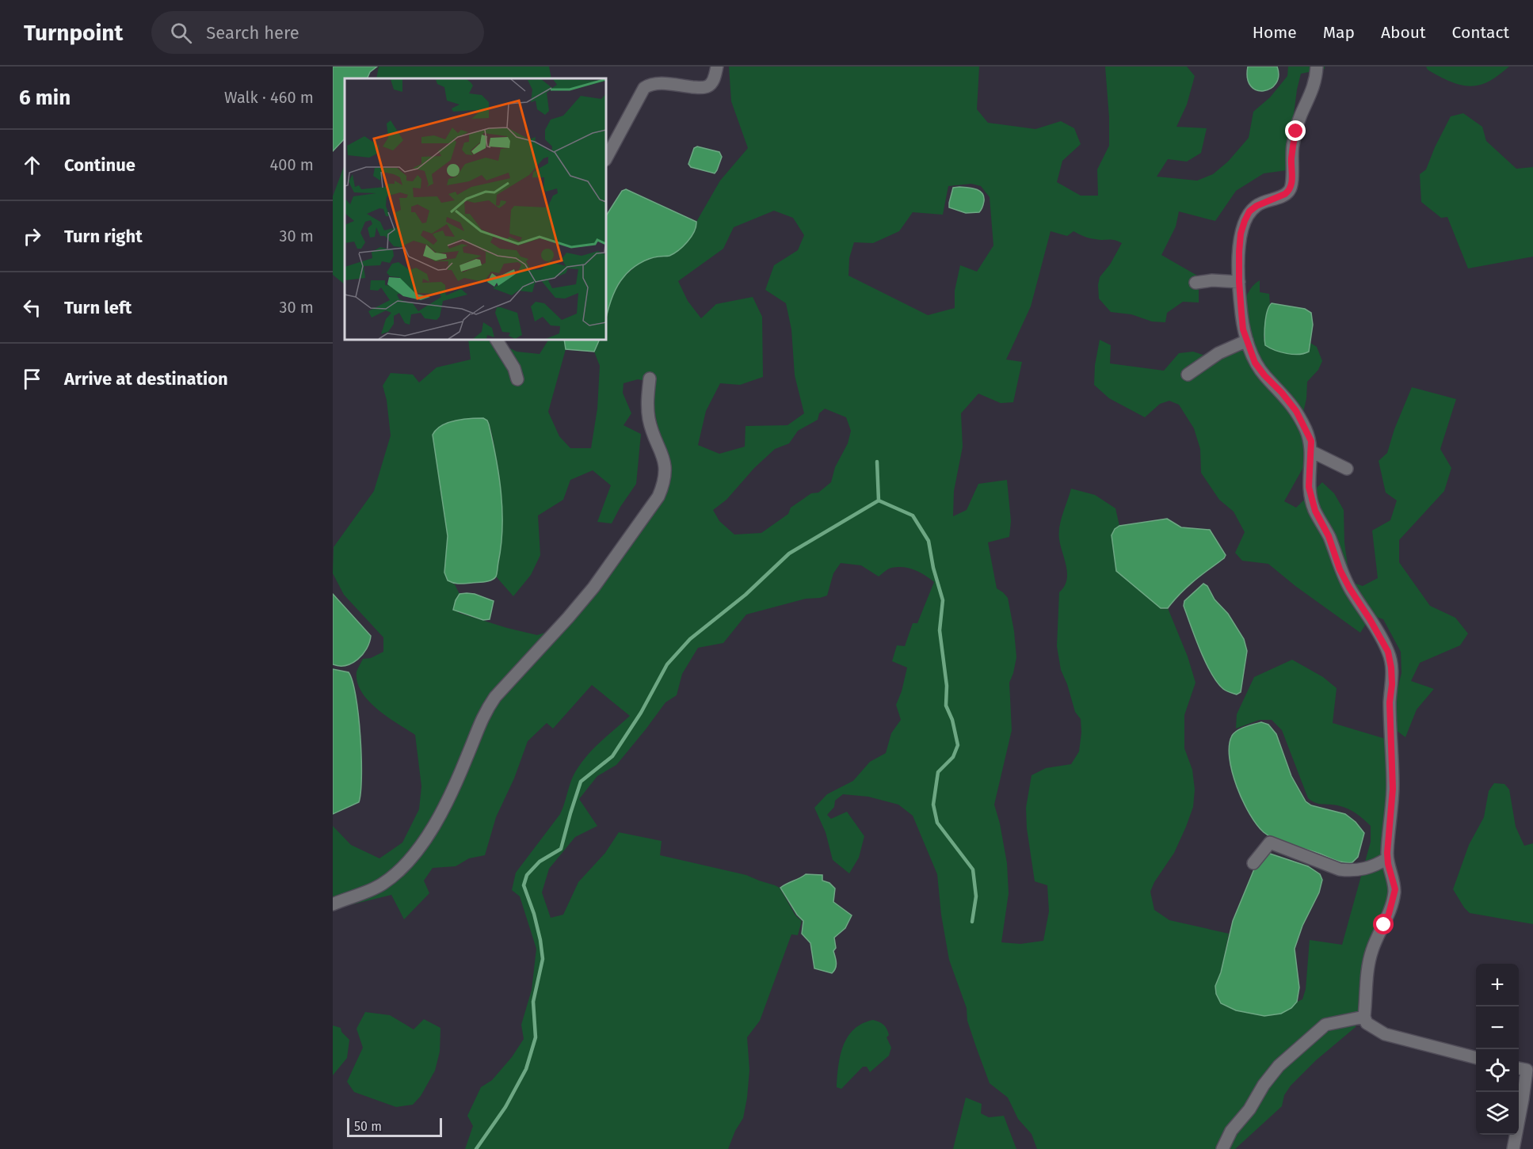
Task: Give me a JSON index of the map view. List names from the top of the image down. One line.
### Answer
{"scale_bar":"50 m","page":{"header":"Turnpoint","search":"Search here","nav":["Home","Map","About","Contact"],"heading":["6 min","Walk · 460 m"],"list":[["Continue","400 m"],["Turn right","30 m"],["Turn left","30 m"],"Arrive at destination"],"map_buttons":["+","−"],"scale":"50 m"}}
